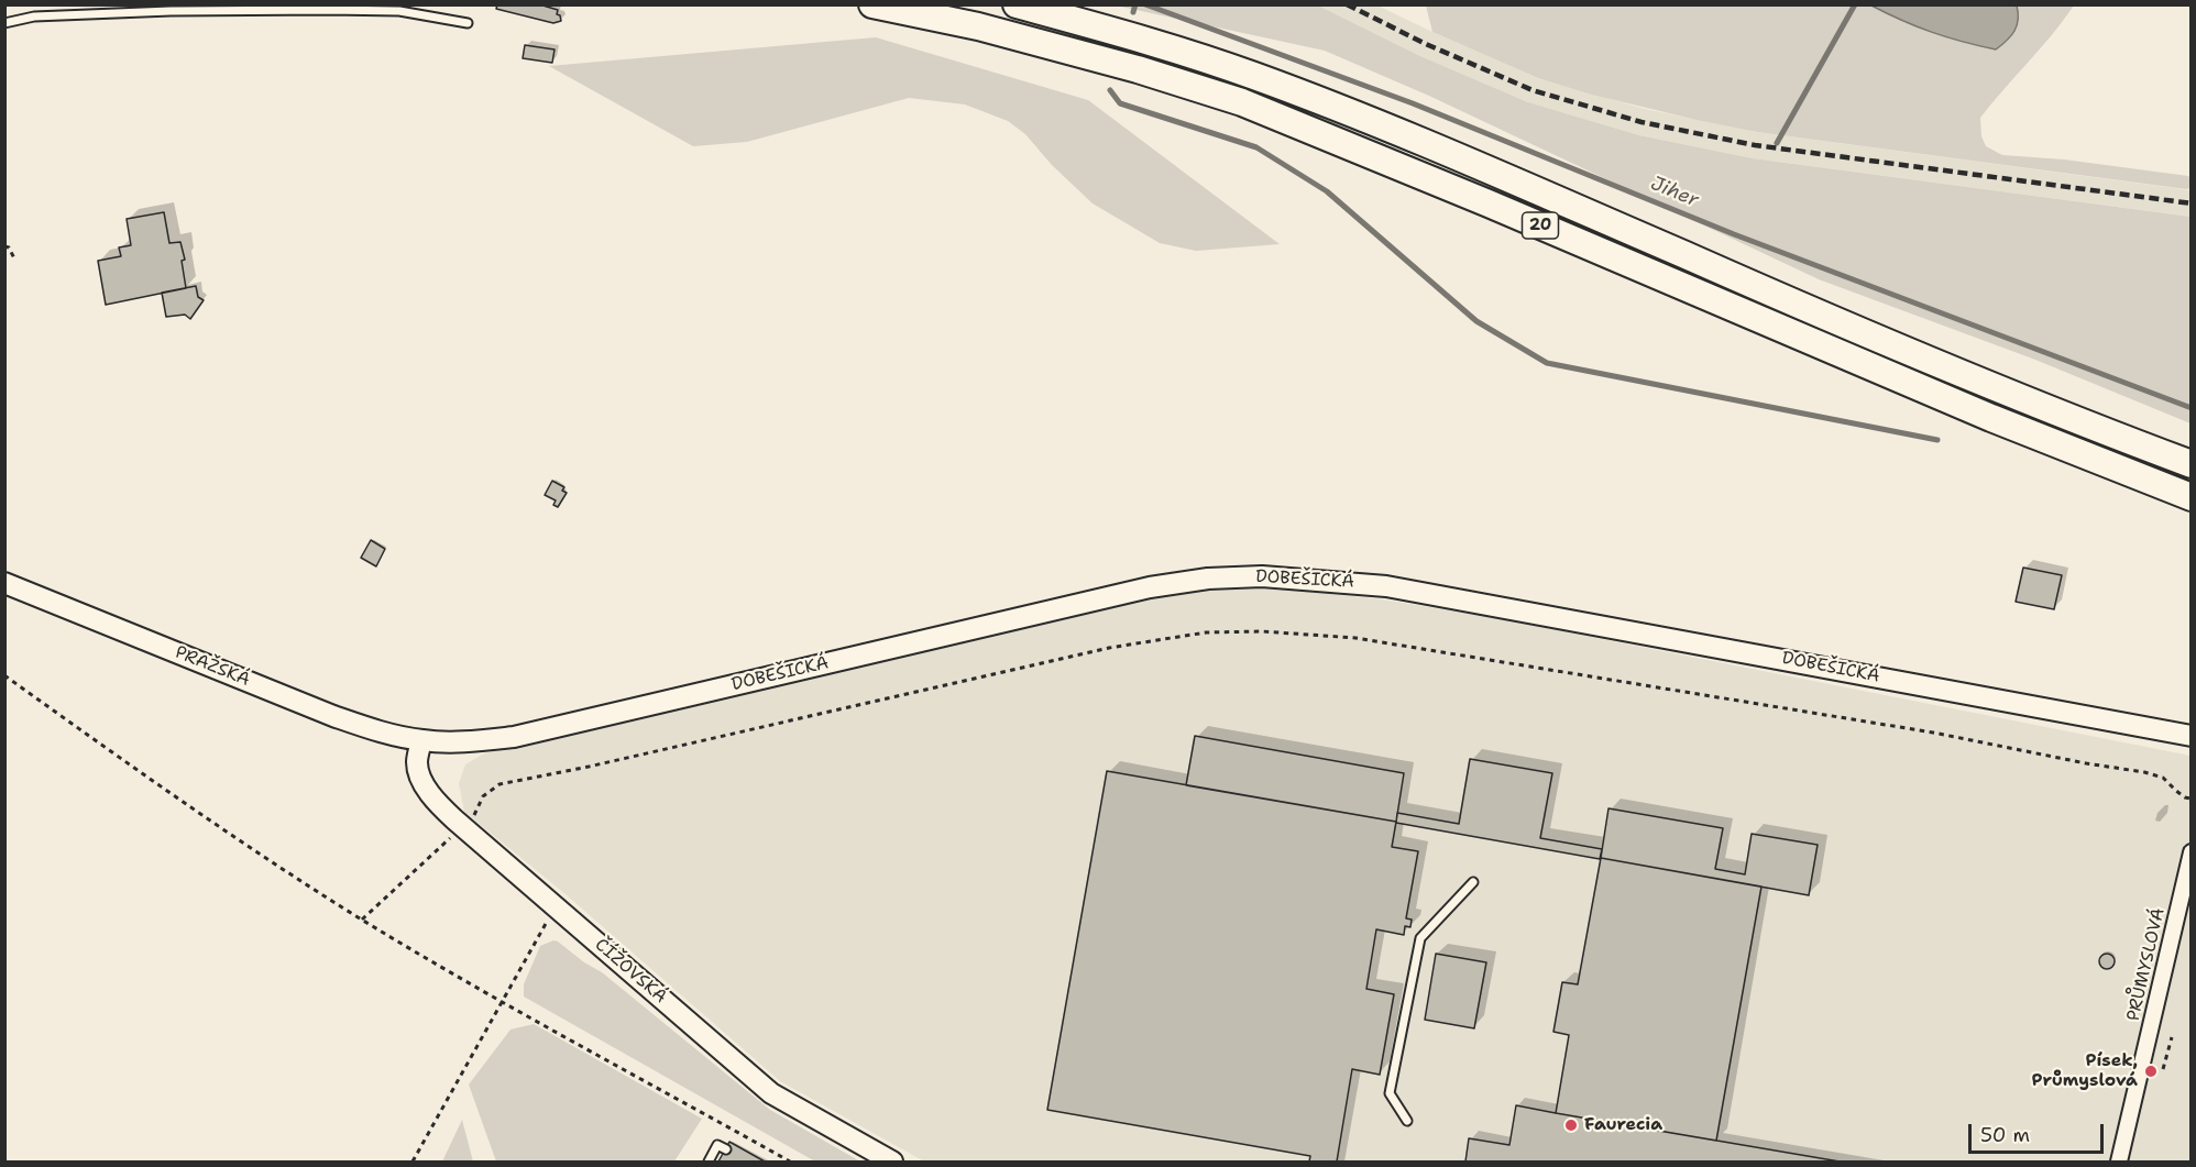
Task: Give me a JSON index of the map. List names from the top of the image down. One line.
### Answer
{"streets":{"highway":["20"],"street":["DOBEŠICKÁ","PRAŽSKÁ","PRŮMYSLOVÁ","ČÍŽOVSKÁ"]},"crossings":[["DOBEŠICKÁ","PRAŽSKÁ"],["DOBEŠICKÁ","ČÍŽOVSKÁ"],["PRAŽSKÁ","ČÍŽOVSKÁ"]],"water":["Jiher"],"places":["Písek, Průmyslová","Faurecia"],"scale_bar":"50 m"}
